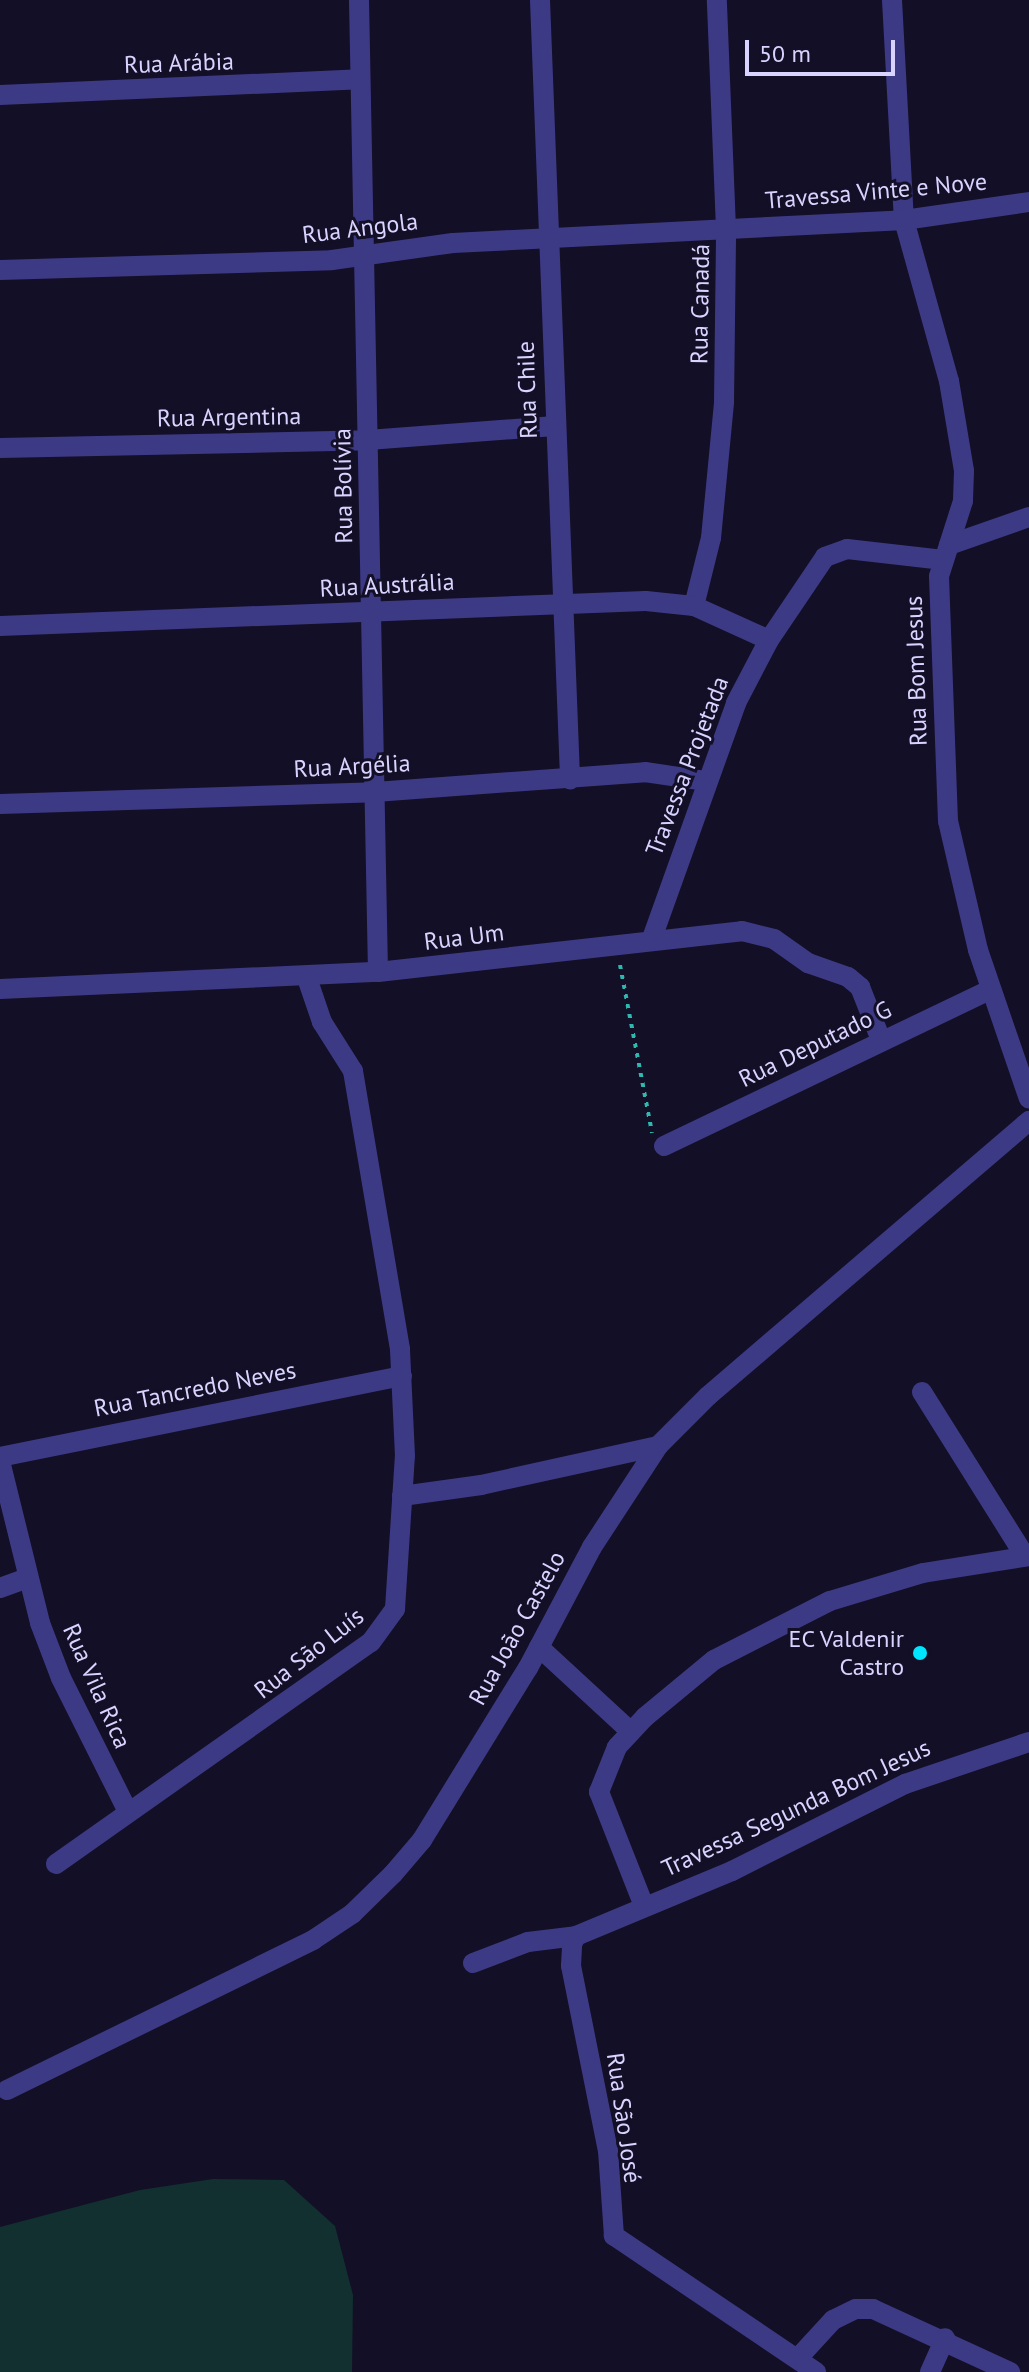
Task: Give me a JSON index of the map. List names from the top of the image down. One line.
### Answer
{"streets":{"street":["Rua Arábia","Travessa Vinte e Nove","Rua Angola","Rua Canadá","Rua Chile","Rua Argentina","Rua Bolívia","Rua Austrália","Rua Bom Jesus","Rua Argélia","Travessa Projetada","Rua Um","Rua Deputado G","Rua Tancredo Neves","Rua João Castelo","Rua São Luís","Rua Vila Rica","Travessa Segunda Bom Jesus","Rua São José"]},"crossings":[["Rua Arábia","Rua Bolívia"],["Travessa Vinte e Nove","Rua Angola"],["Travessa Vinte e Nove","Rua Canadá"],["Travessa Vinte e Nove","Rua Bom Jesus"],["Rua Angola","Rua Canadá"],["Rua Angola","Rua Chile"],["Rua Angola","Rua Bolívia"],["Rua Canadá","Rua Austrália"],["Rua Chile","Rua Argentina"],["Rua Chile","Rua Austrália"],["Rua Chile","Rua Argélia"],["Rua Argentina","Rua Bolívia"],["Rua Bolívia","Rua Austrália"],["Rua Bolívia","Rua Argélia"],["Rua Bolívia","Rua Um"],["Rua Austrália","Travessa Projetada"],["Rua Bom Jesus","Travessa Projetada"],["Rua Bom Jesus","Rua Deputado G"],["Rua Argélia","Travessa Projetada"],["Travessa Projetada","Rua Um"],["Rua Um","Rua Deputado G"],["Rua Um","Rua São Luís"],["Rua Tancredo Neves","Rua São Luís"],["Rua Tancredo Neves","Rua Vila Rica"],["Rua São Luís","Rua Vila Rica"]],"places":["EC Valdenir Castro"],"scale_bar":"50 m"}
